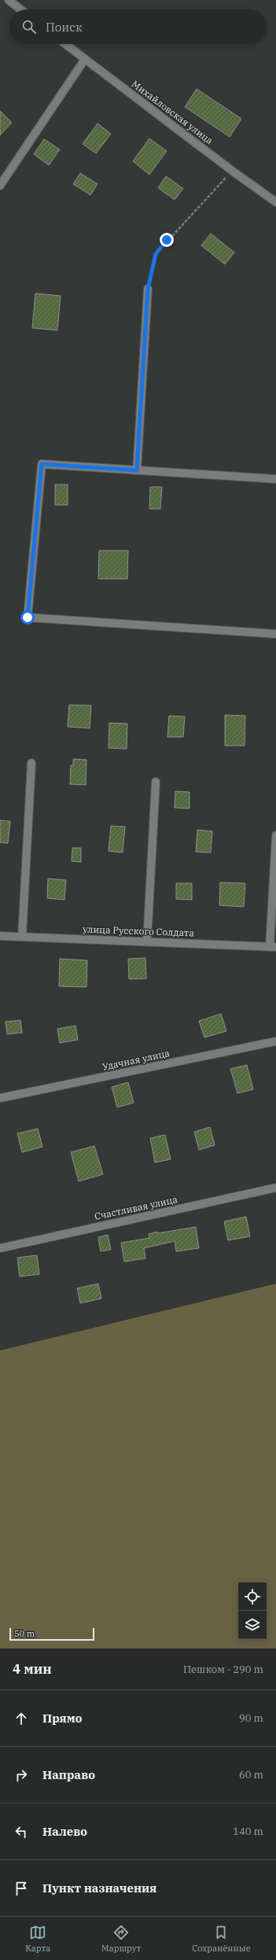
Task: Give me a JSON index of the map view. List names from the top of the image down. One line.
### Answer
{"streets":{"street":["Михайловская улица","улица Русского Солдата","Удачная улица","Счастливая улица"]},"scale_bar":"50 m","page":{"search":"Поиск","scale":"50 m","heading":["4 мин","Пешком · 290 m"],"list":[["Прямо","90 m"],["Направо","60 m"],["Налево","140 m"],"Пункт назначения"],"nav":["Карта","Маршрут","Сохранённые"]}}
